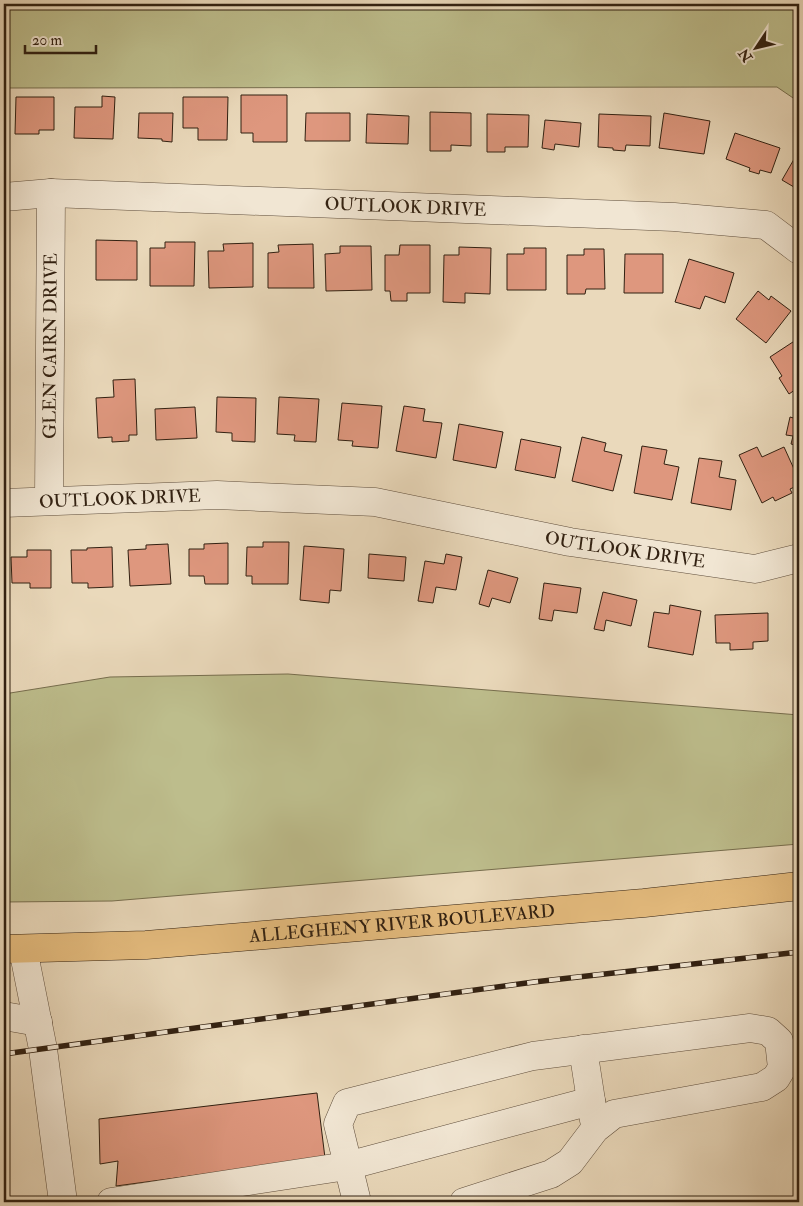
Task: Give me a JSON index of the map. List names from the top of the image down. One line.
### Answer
{"streets":{"main road":["ALLEGHENY RIVER BOULEVARD"],"street":["OUTLOOK DRIVE","GLEN CAIRN DRIVE"]},"crossings":[["OUTLOOK DRIVE","GLEN CAIRN DRIVE"]],"scale_bar":"20 m","north":"bottom left"}
